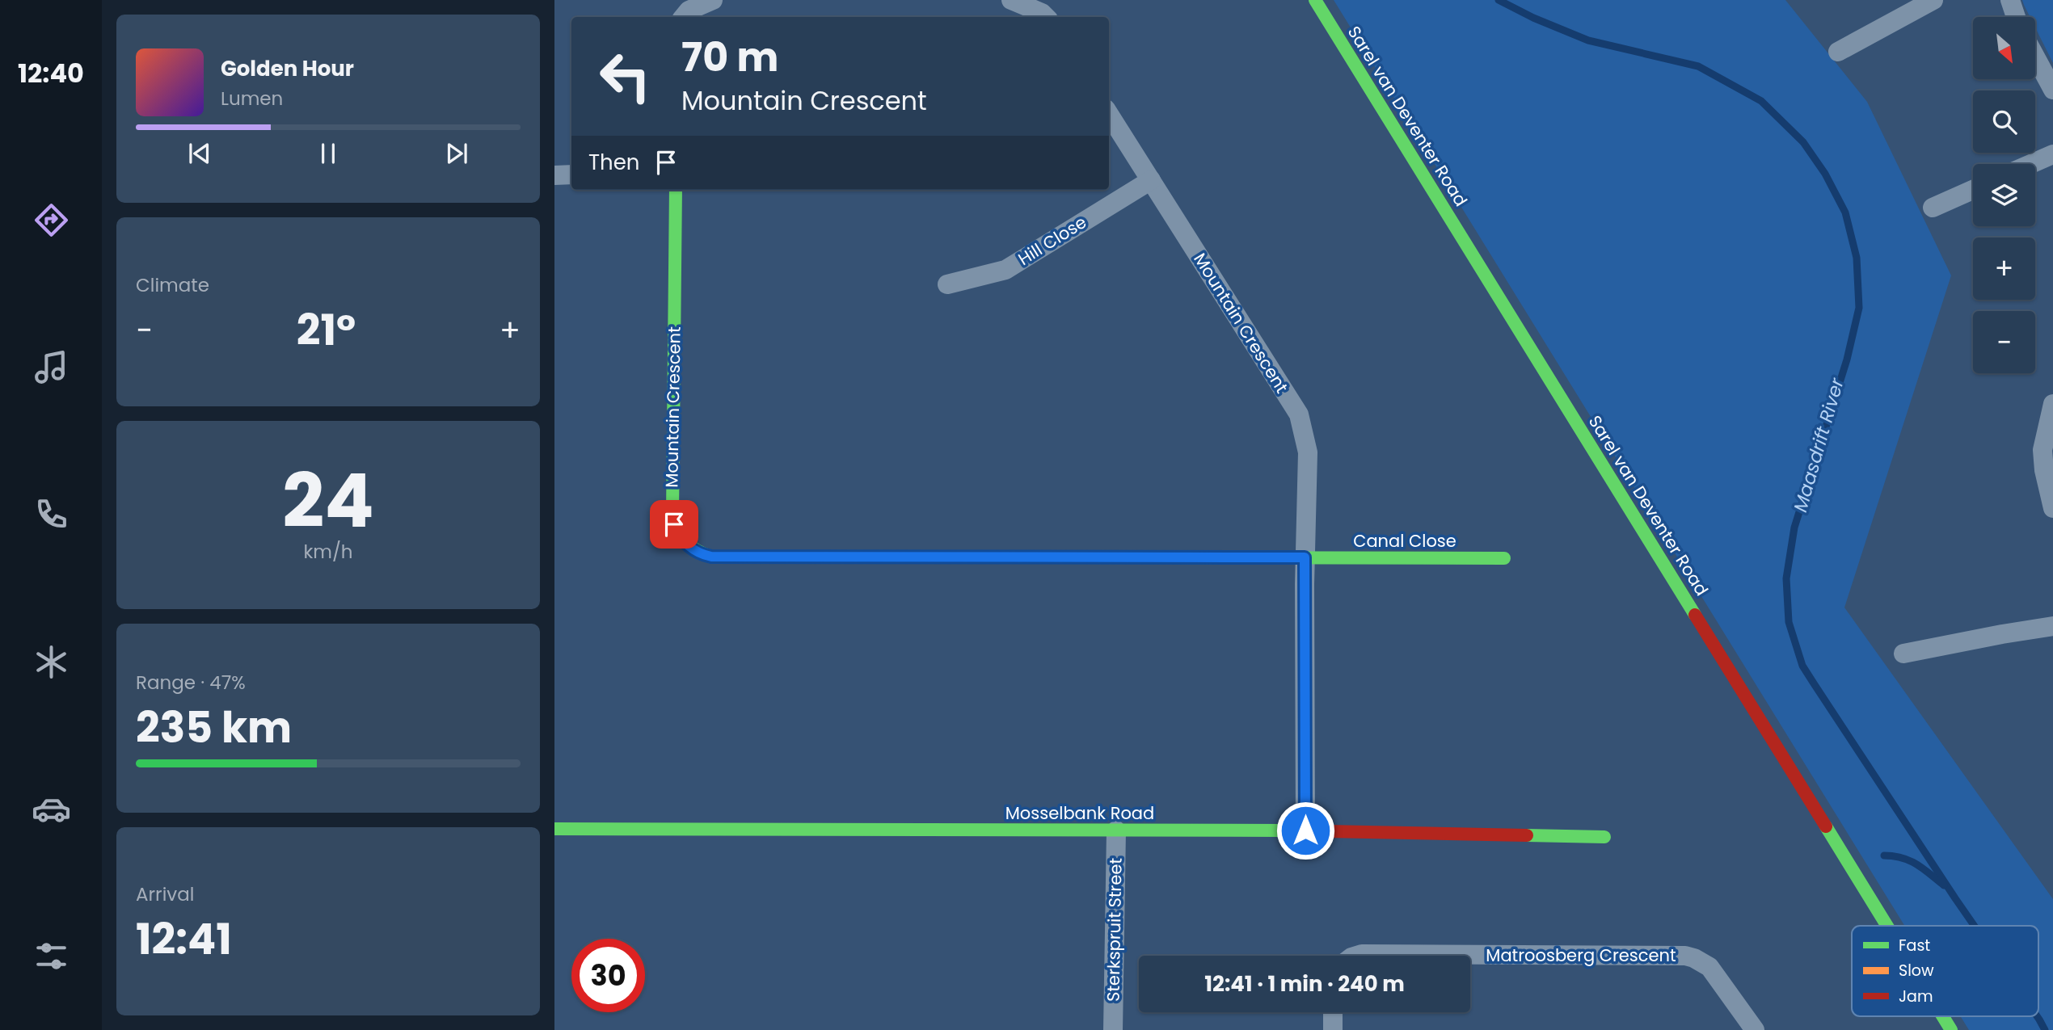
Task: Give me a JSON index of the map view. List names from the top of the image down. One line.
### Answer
{"streets":{"street":["Sarel van Deventer Road","Hill Close","Mountain Crescent","Canal Close","Mosselbank Road","Sterkspruit Street","Matroosberg Crescent"]},"crossings":[["Hill Close","Mountain Crescent"],["Mountain Crescent","Canal Close"],["Mountain Crescent","Mosselbank Road"],["Mosselbank Road","Sterkspruit Street"]],"water":["Maasdrift River"],"legend":["Fast","Slow","Jam"],"north":"bottom right","page":{"tabs":"12:40","map_buttons":["+","−"],"turn":["70 m","Mountain Crescent"],"song":["Golden Hour","Lumen"],"then":"Then","tile":["Climate",["24","km/h"],["Range · 47%","235 km"],["Arrival","12:41"]],"heat":["−","21°","+"],"limit":"30","trip":"12:41 · 1 min · 240 m"}}
